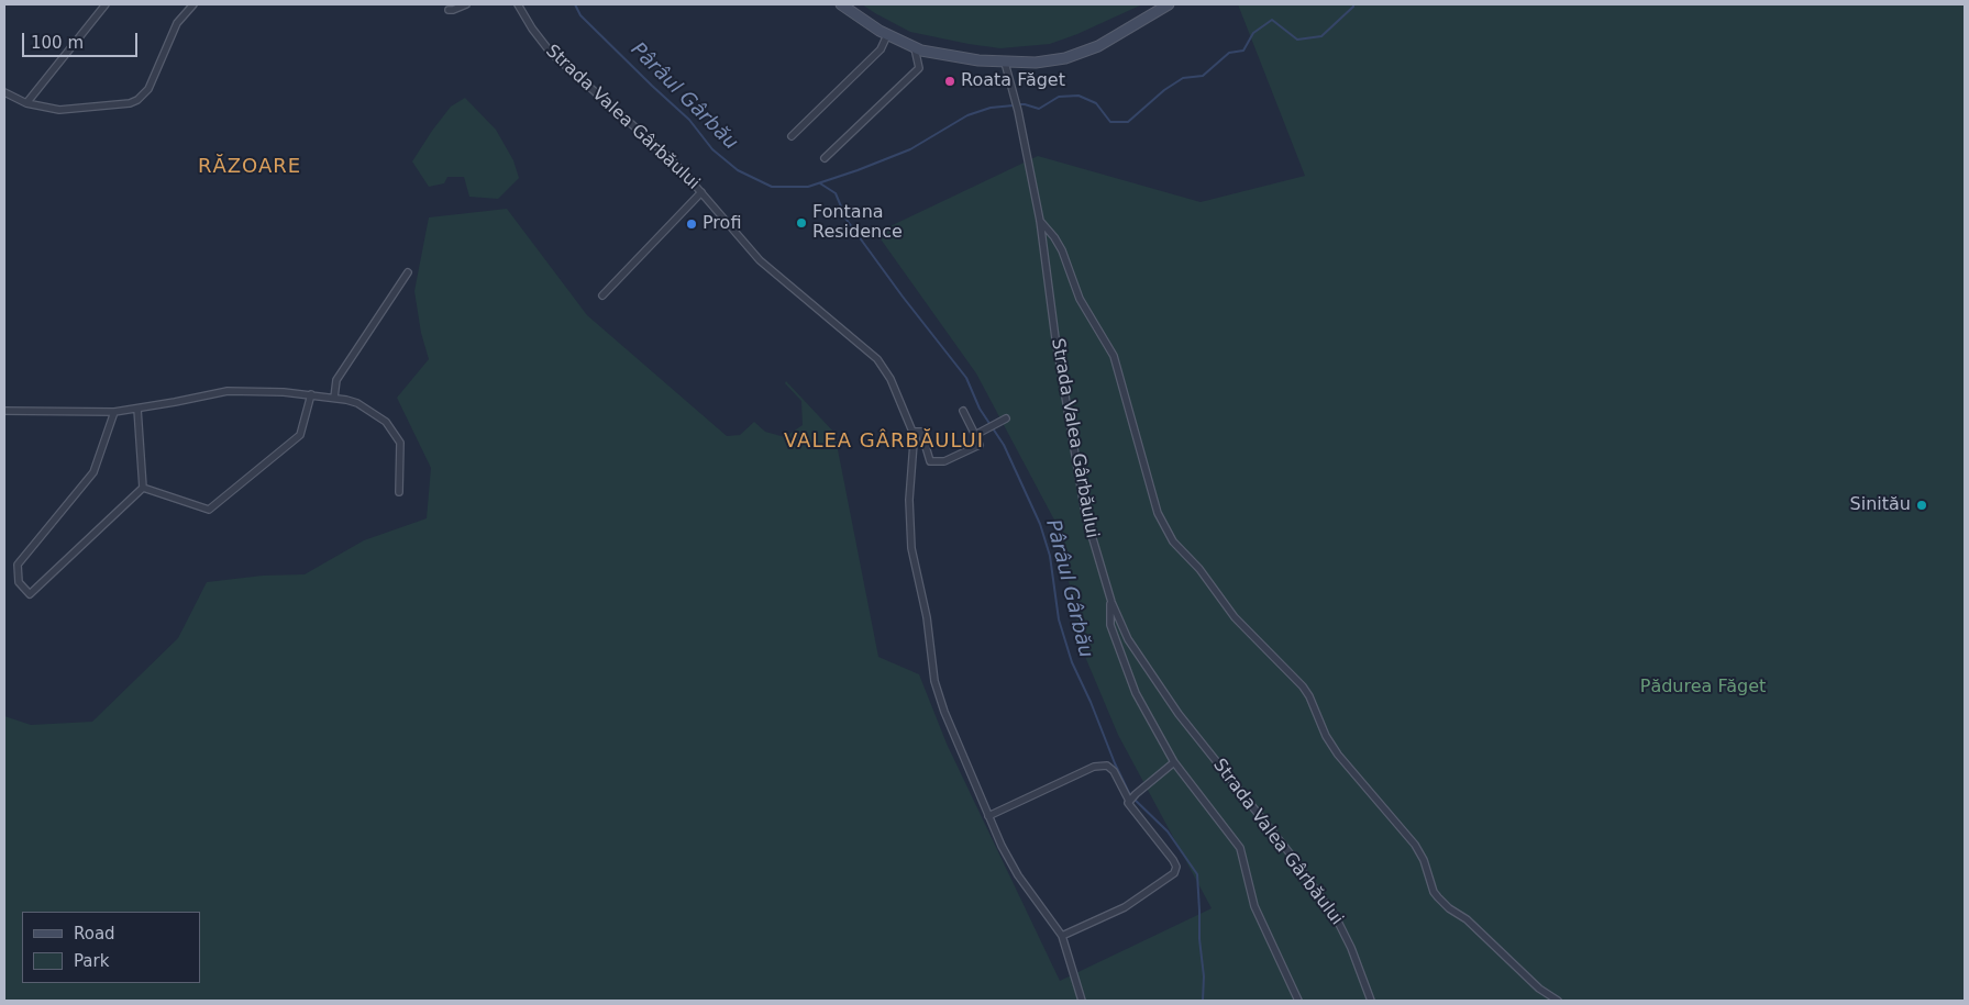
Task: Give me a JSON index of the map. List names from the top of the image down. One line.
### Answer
{"streets":{"street":["Strada Valea Gârbăului"]},"districts":["RĂZOARE","VALEA GÂRBĂULUI"],"water":["Pârâul Gârbău"],"parks":["Pădurea Făget"],"places":["Roata Făget","Fontana Residence","Profi","Sinitău"],"legend":["Road","Park"],"scale_bar":"100 m"}
